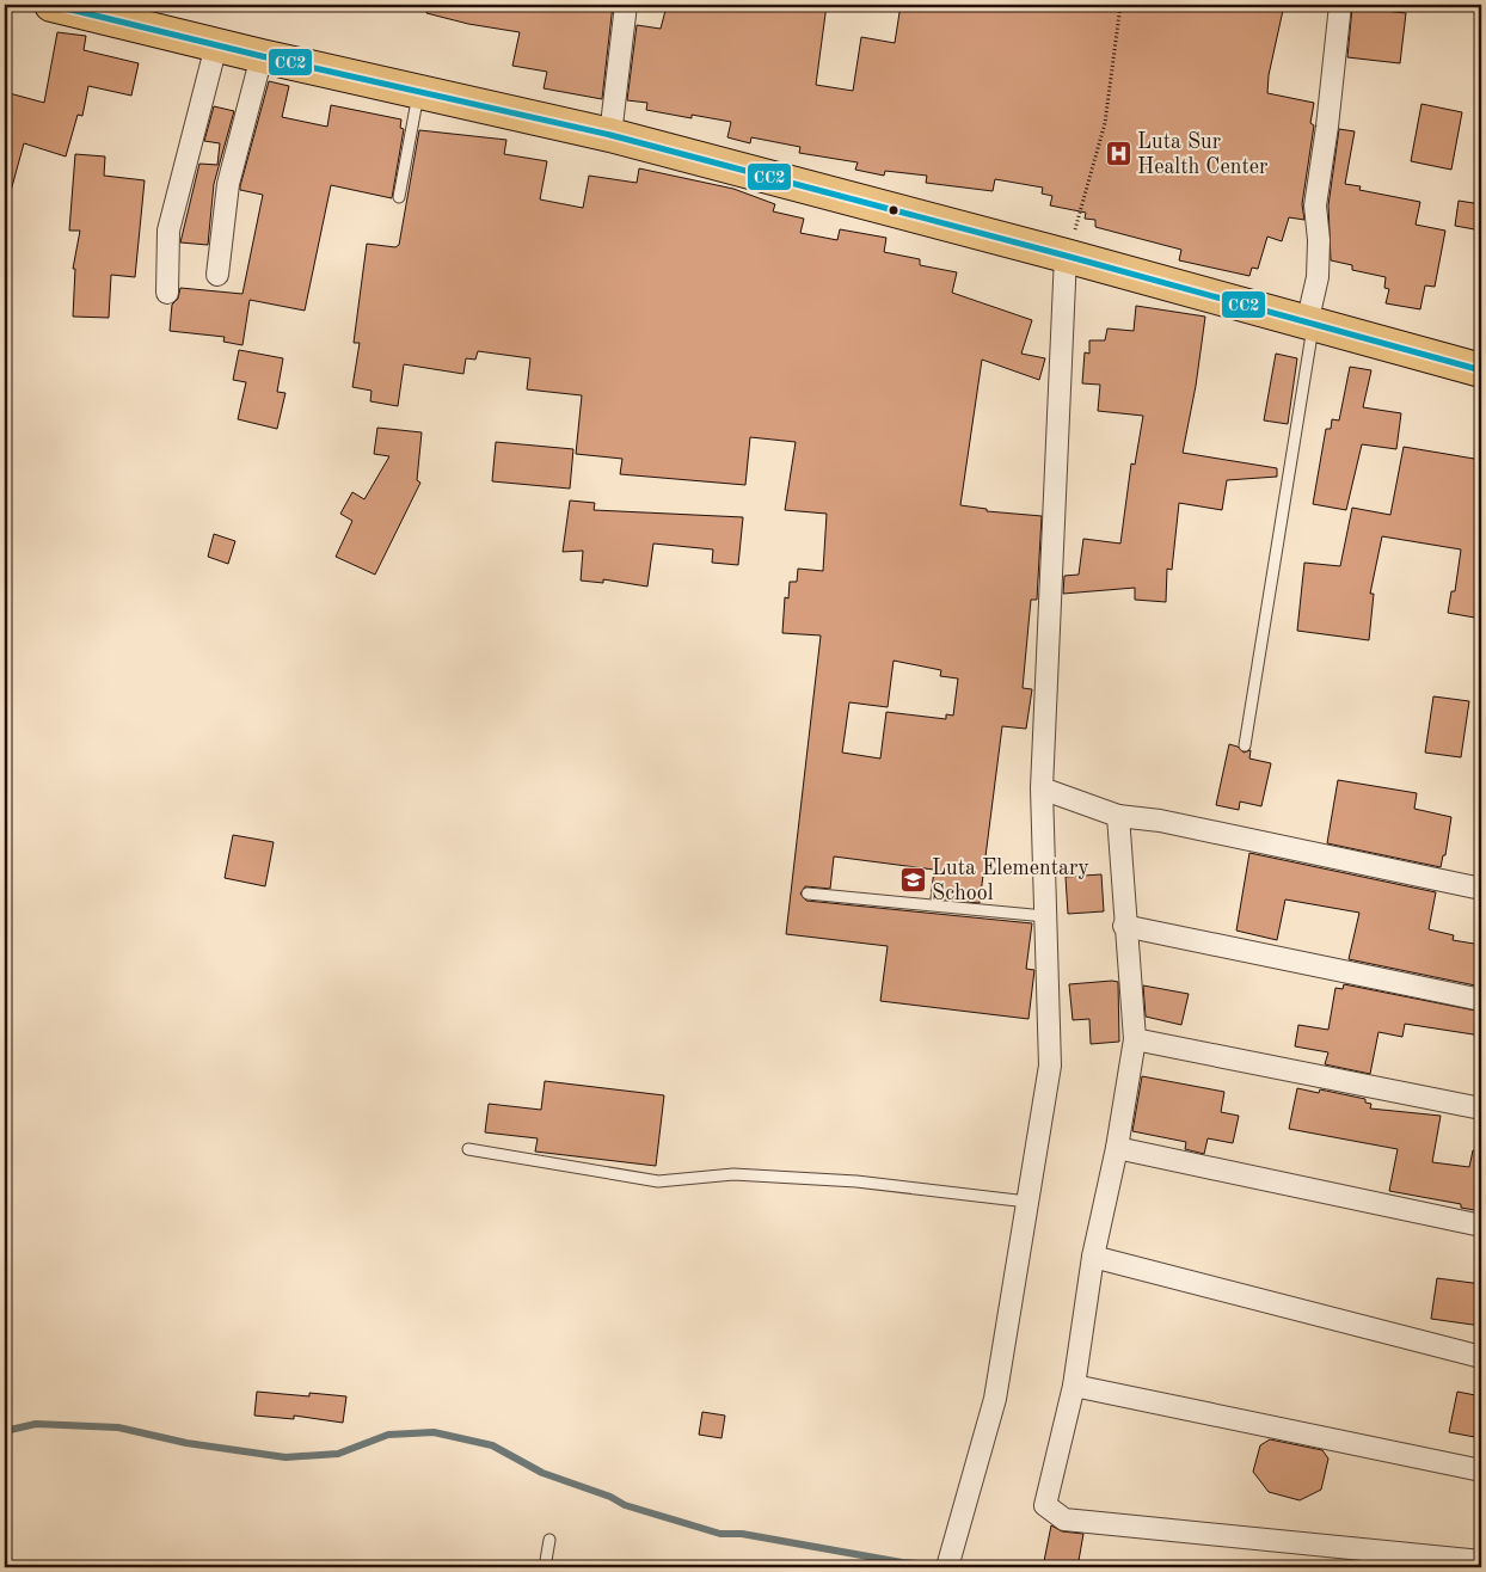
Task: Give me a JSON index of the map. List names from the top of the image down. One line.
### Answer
{"places":{"hospital":["Luta Sur Health Center"],"school or university":["Luta Elementary School"]},"lines":["transit line CC2"]}
